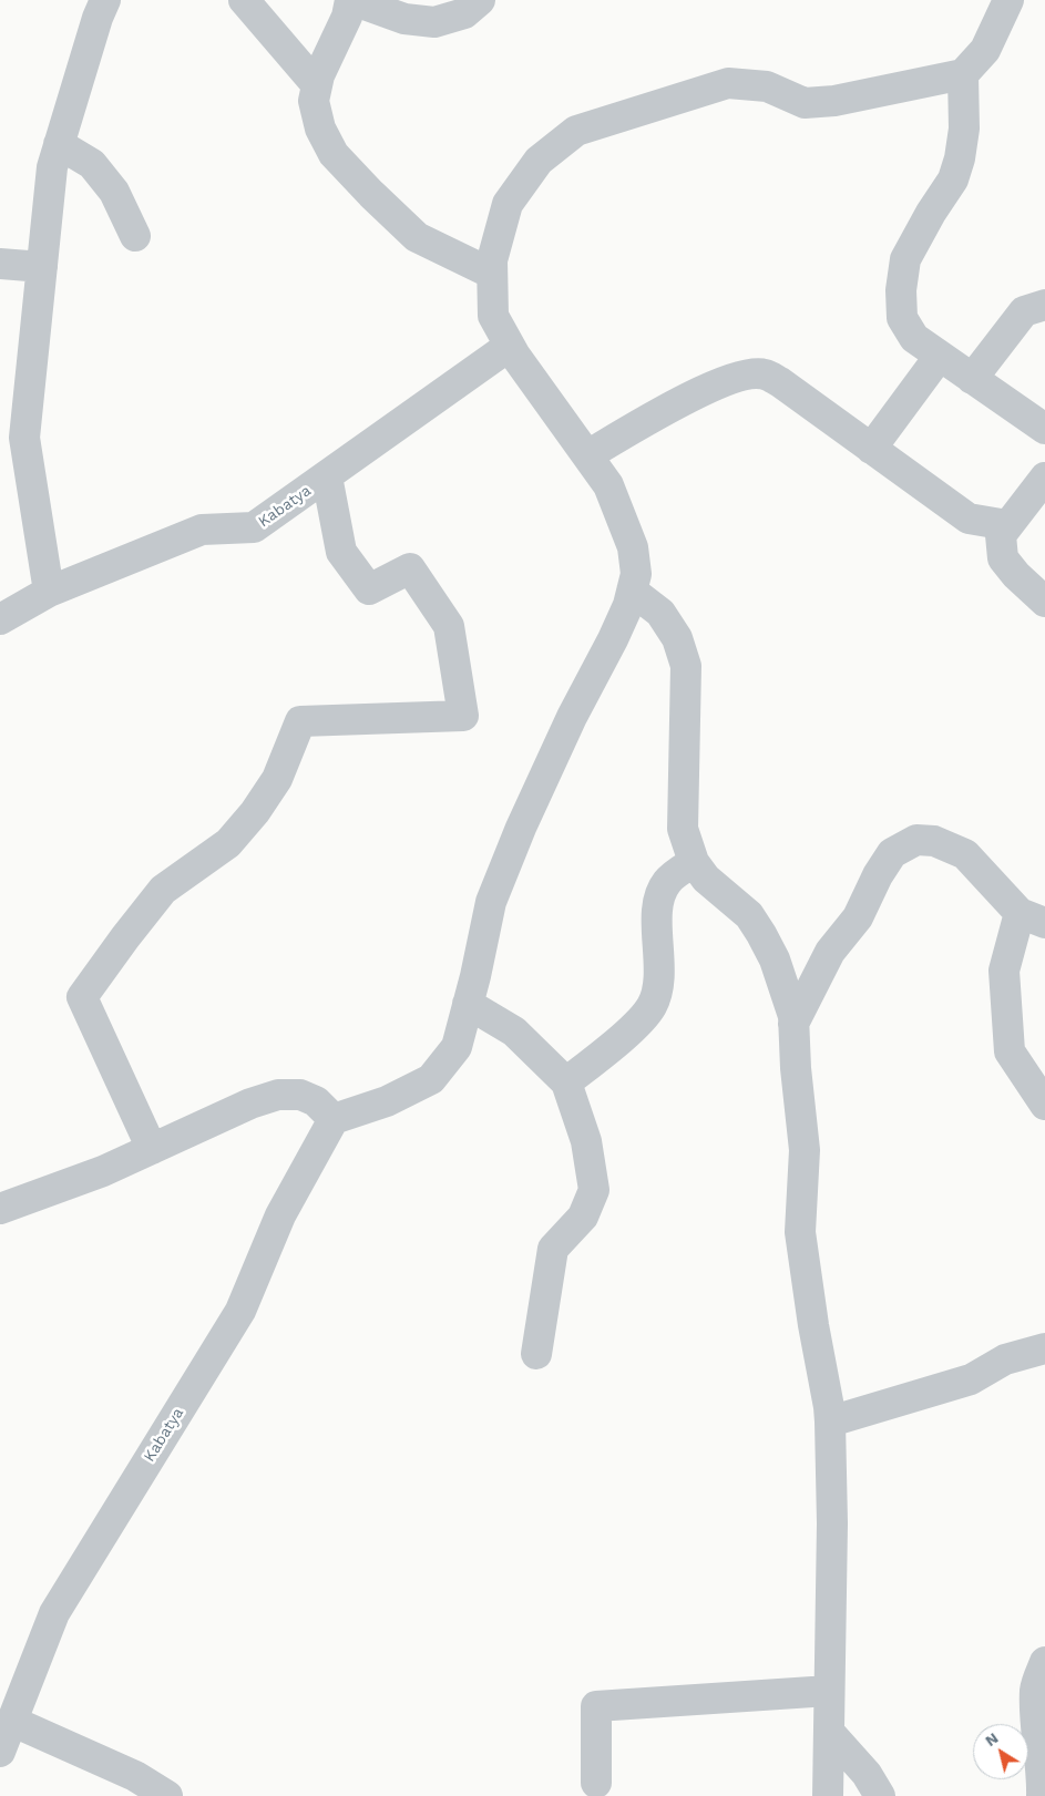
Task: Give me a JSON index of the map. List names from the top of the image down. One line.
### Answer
{"streets":{"street":["Kabatya"]},"north":"top left"}
